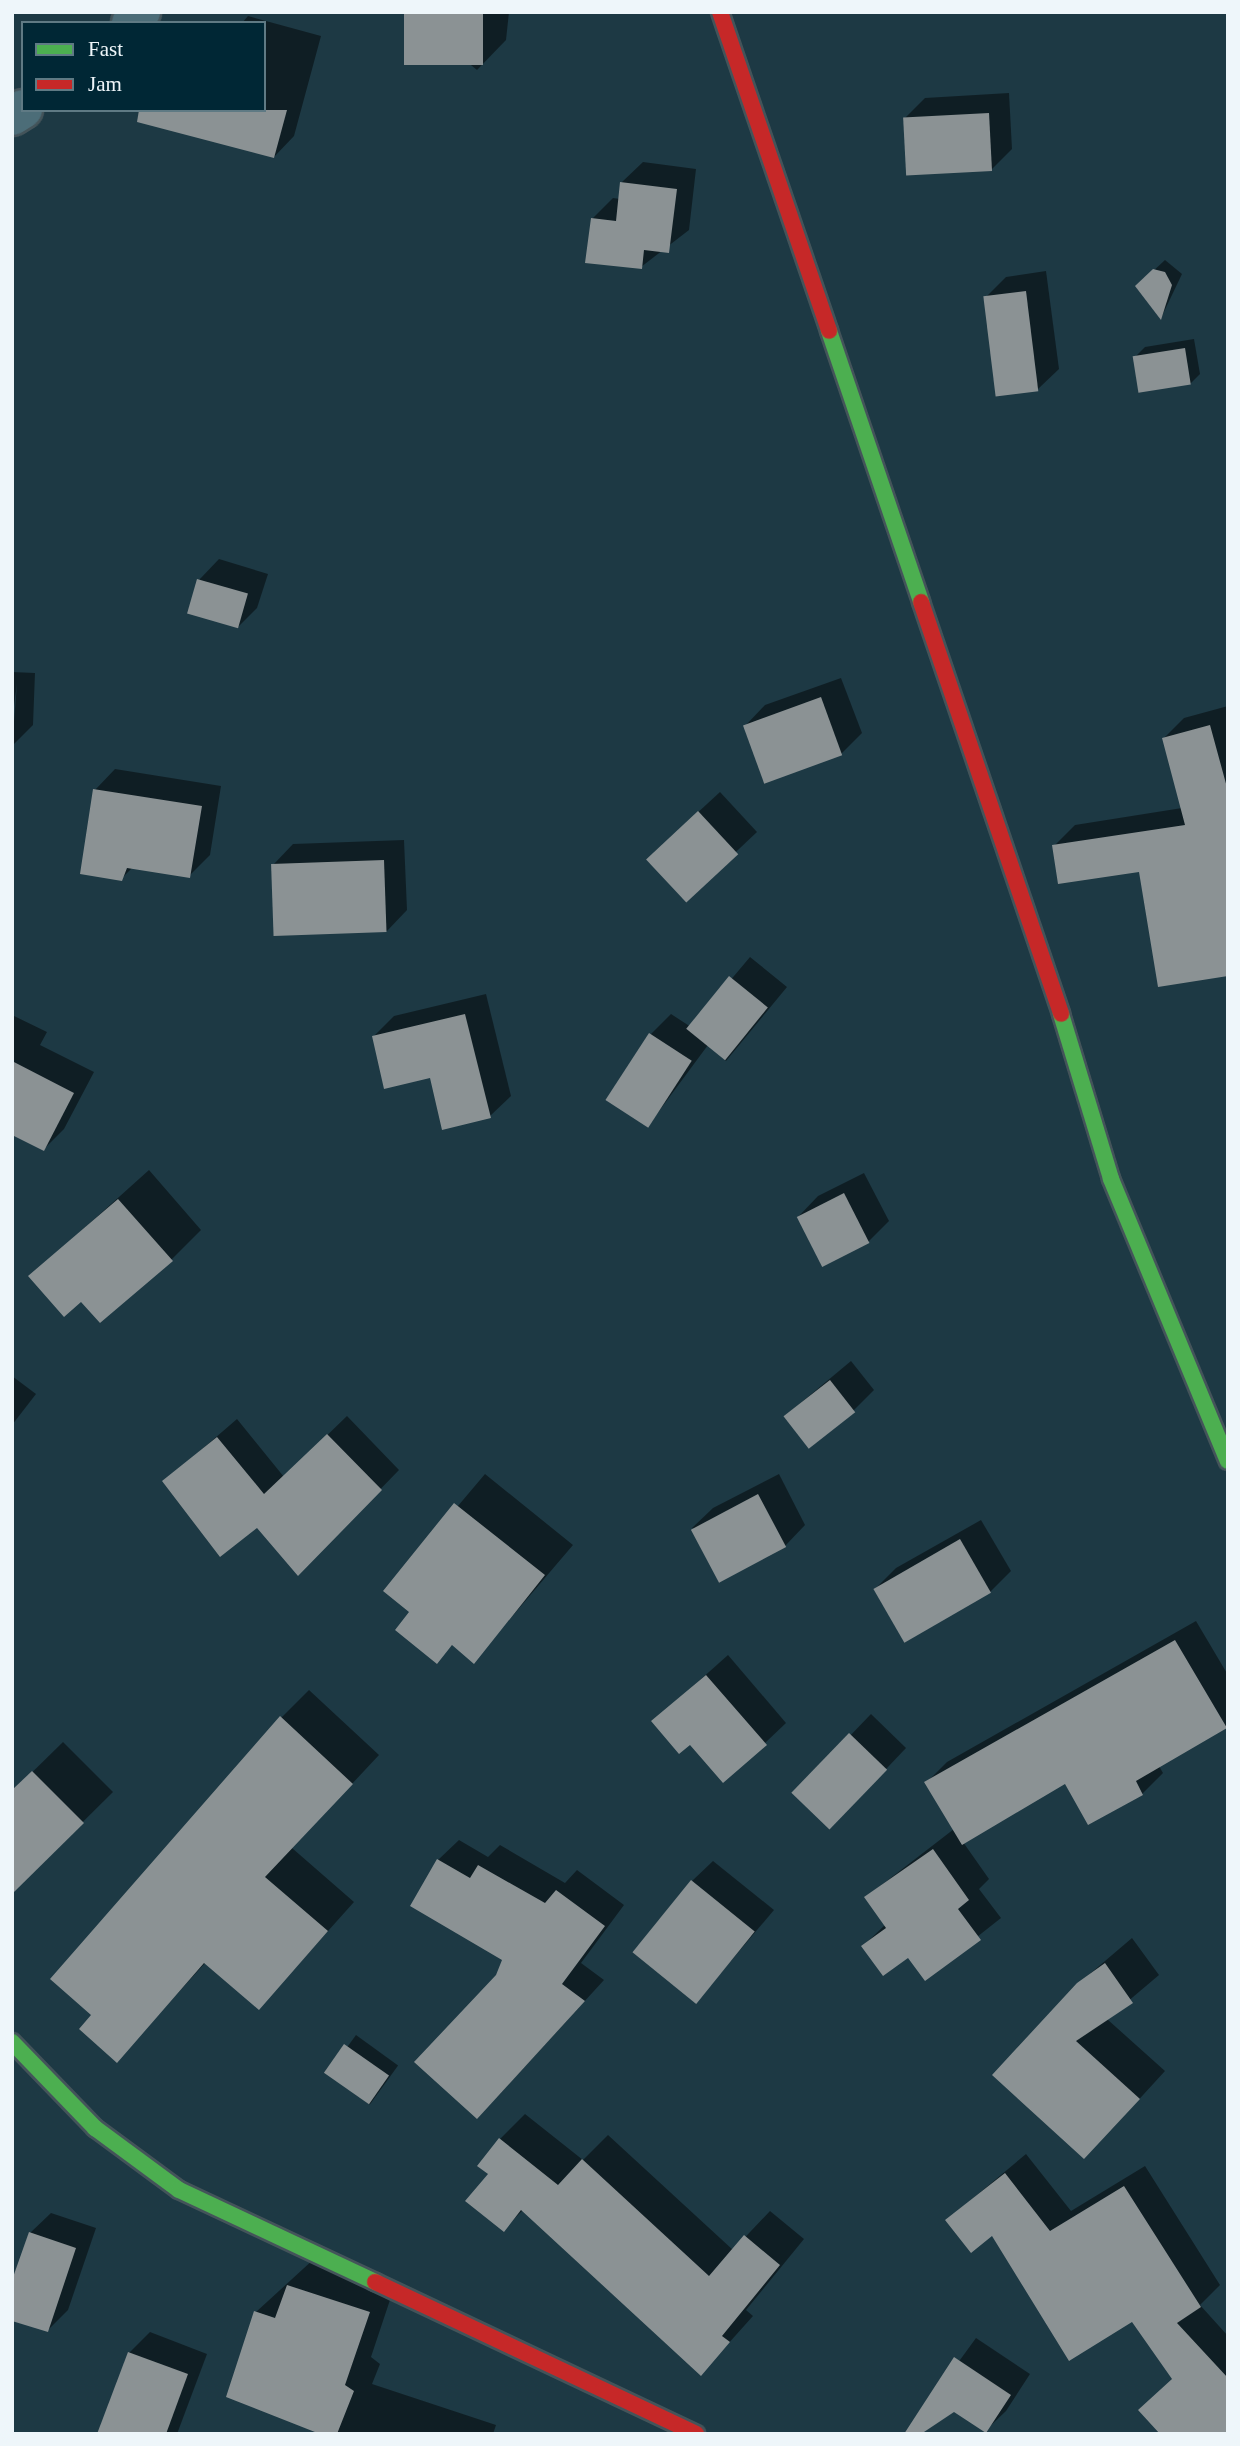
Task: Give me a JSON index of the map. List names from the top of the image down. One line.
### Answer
{"legend":["Fast","Jam"]}
